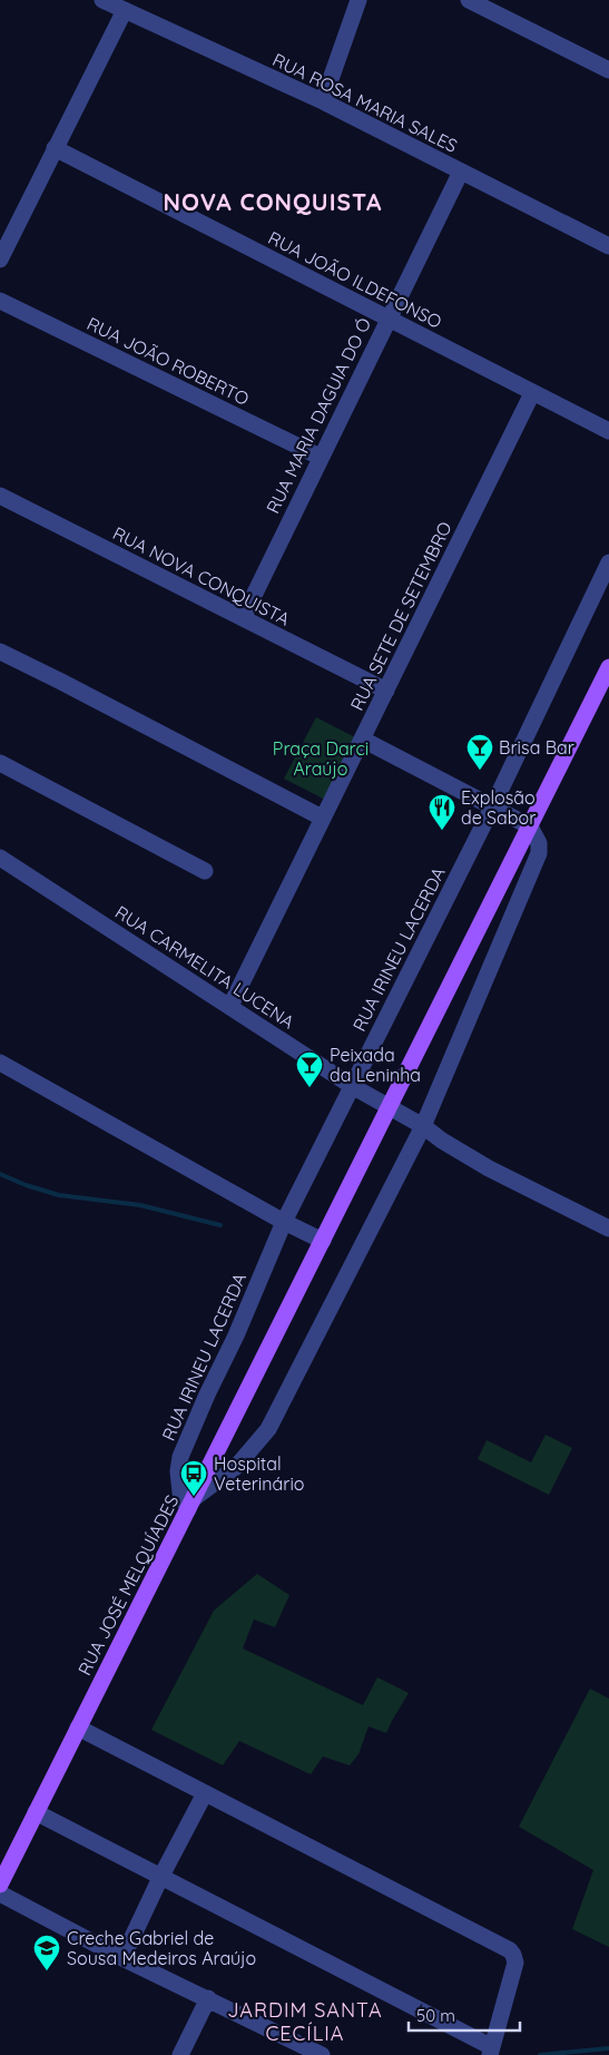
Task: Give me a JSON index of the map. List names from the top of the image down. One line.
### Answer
{"streets":{"main road":["RUA JOSÉ MELQUÍADES"],"street":["RUA ROSA MARIA SALES","RUA JOÃO ILDEFONSO","RUA JOÃO ROBERTO","RUA MARIA DAGUIA DO Ó","RUA NOVA CONQUISTA","RUA SETE DE SETEMBRO","RUA IRINEU LACERDA","RUA CARMELITA LUCENA"]},"crossings":[["RUA ROSA MARIA SALES","RUA MARIA DAGUIA DO Ó"],["RUA JOÃO ILDEFONSO","RUA MARIA DAGUIA DO Ó"],["RUA JOÃO ILDEFONSO","RUA SETE DE SETEMBRO"],["RUA JOÃO ROBERTO","RUA MARIA DAGUIA DO Ó"],["RUA MARIA DAGUIA DO Ó","RUA NOVA CONQUISTA"],["RUA NOVA CONQUISTA","RUA SETE DE SETEMBRO"],["RUA SETE DE SETEMBRO","RUA CARMELITA LUCENA"],["RUA IRINEU LACERDA","RUA CARMELITA LUCENA"],["RUA IRINEU LACERDA","RUA JOSÉ MELQUÍADES"]],"districts":["NOVA CONQUISTA","JARDIM SANTA CECÍLIA"],"parks":["Praça Darci Araújo"],"places":{"bar":["Brisa Bar","Peixada da Leninha"],"restaurant":["Explosão de Sabor"],"bus stop":["Hospital Veterinário"],"school or university":["Creche Gabriel de Sousa Medeiros Araújo"]},"scale_bar":"50 m"}
